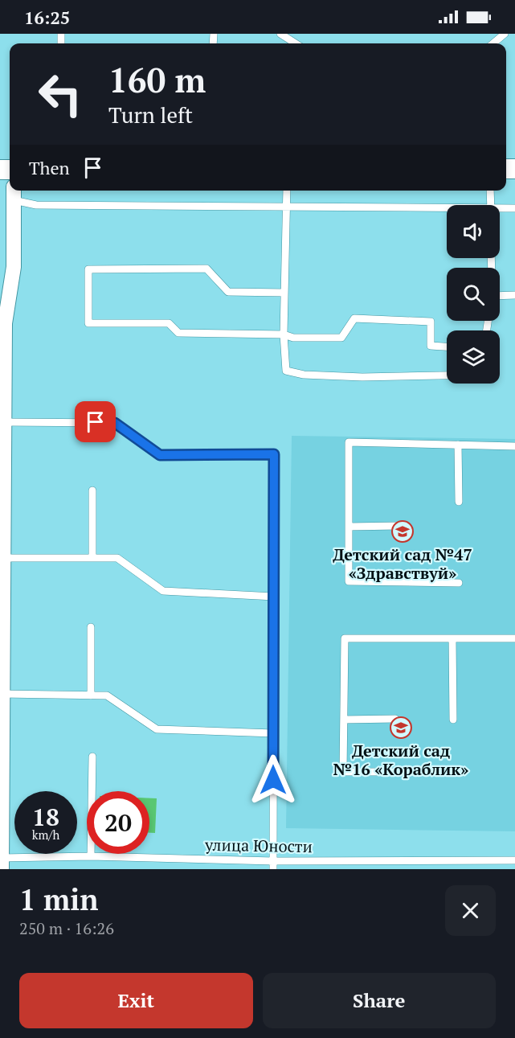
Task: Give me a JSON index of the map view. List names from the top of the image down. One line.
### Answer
{"streets":{"lane":["улица Юности"]},"places":{"school or university":["Детский сад №47 «Здравствуй»","Детский сад №16 «Кораблик»"]},"page":{"status":"16:25","turn":["160 m","Turn left"],"then":"Then","speed":"18 km/h","limit":"20","heading":["1 min","250 m · 16:26"],"buttons":["Exit","Share"]}}
